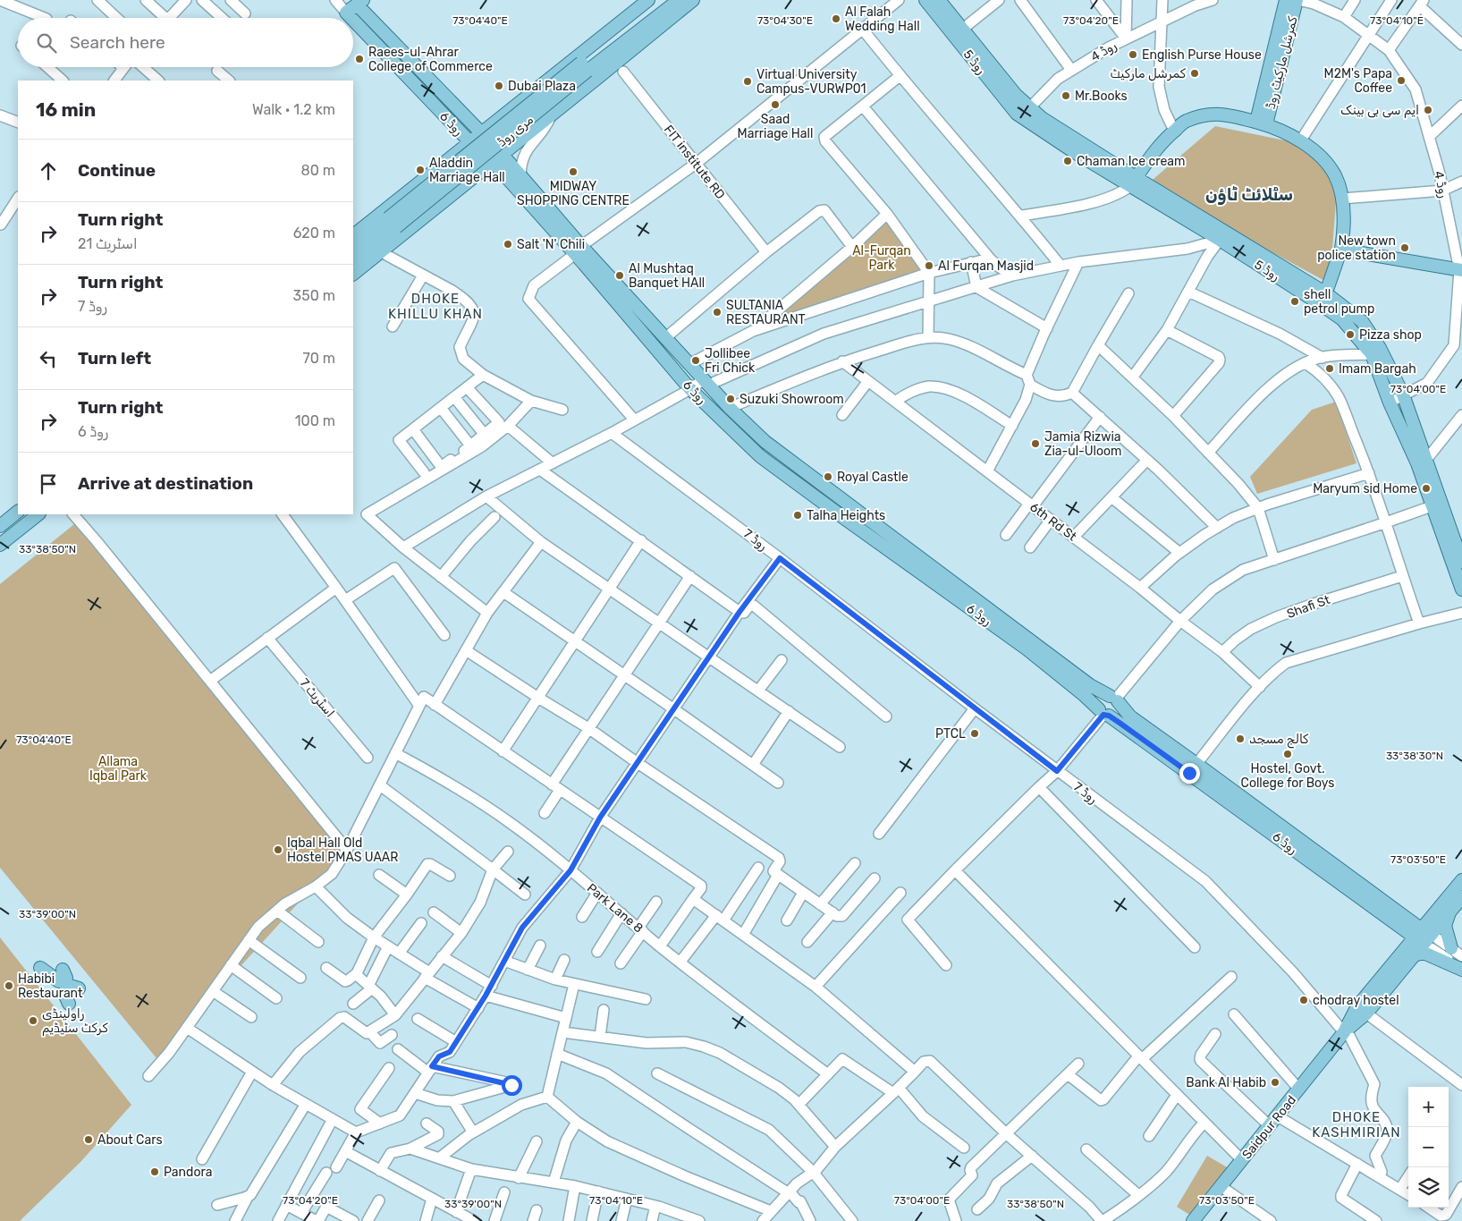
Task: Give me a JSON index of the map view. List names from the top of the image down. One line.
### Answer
{"streets":{"main road":["روڈ 5","کمرشل مارکیٹ روڈ","روڈ 6","مری روڈ","Saidpur Road"],"street":["روڈ 4","FIT institute RD","6th Rd St","روڈ 7","Shafi St","اسٹریٹ 7","Park Lane 8"]},"crossings":[["روڈ 4","روڈ 5"],["روڈ 4","کمرشل مارکیٹ روڈ"],["روڈ 6","Saidpur Road"],["6th Rd St","Shafi St"],["روڈ 7","Saidpur Road"]],"districts":["سٹلائٹ ٹاؤن","DHOKE KHILLU KHAN","DHOKE KASHMIRIAN"],"parks":["Al-Furqan Park","Allama Iqbal Park"],"places":["Al Falah Wedding Hall","English Purse House","Raees-ul-Ahrar College of Commerce","کمرشل مارکیٹ","M2M's Papa Coffee","Virtual University Campus-VURWP01","Dubai Plaza","Mr.Books","Saad Marriage Hall","ایم سی بی بینک","Chaman Ice cream","Aladdin Marriage Hall","MIDWAY SHOPPING CENTRE","Salt 'N' Chili","New town police station","Al Furqan Masjid","Al Mushtaq Banquet HAll","shell petrol pump","SULTANIA RESTAURANT","Pizza shop","Jollibee Fri Chick","Imam Bargah","Suzuki Showroom","Jamia Rizwia Zia-ul-Uloom","Royal Castle","Maryum sid Home","Talha Heights","PTCL","کالج مسجد","Hostel, Govt. College for Boys","Iqbal Hall Old Hostel PMAS UAAR","Habibi Restaurant","chodray hostel","راولپنڈی کرکٹ سٹیڈیم","Bank Al Habib","About Cars","Pandora"],"page":{"search":"Search here","heading":["16 min","Walk · 1.2 km"],"list":[["Continue","80 m"],["Turn right","اسٹریٹ 21","620 m"],["Turn right","روڈ 7","350 m"],["Turn left","70 m"],["Turn right","روڈ 6","100 m"],"Arrive at destination"],"map_buttons":["+","−"]},"coordinates":["73°04'40\"E","73°04'30\"E","73°04'20\"E","73°04'10\"E","73°04'00\"E","33°38'50\"N","33°38'30\"N","73°03'50\"E","33°39'00\"N"]}
